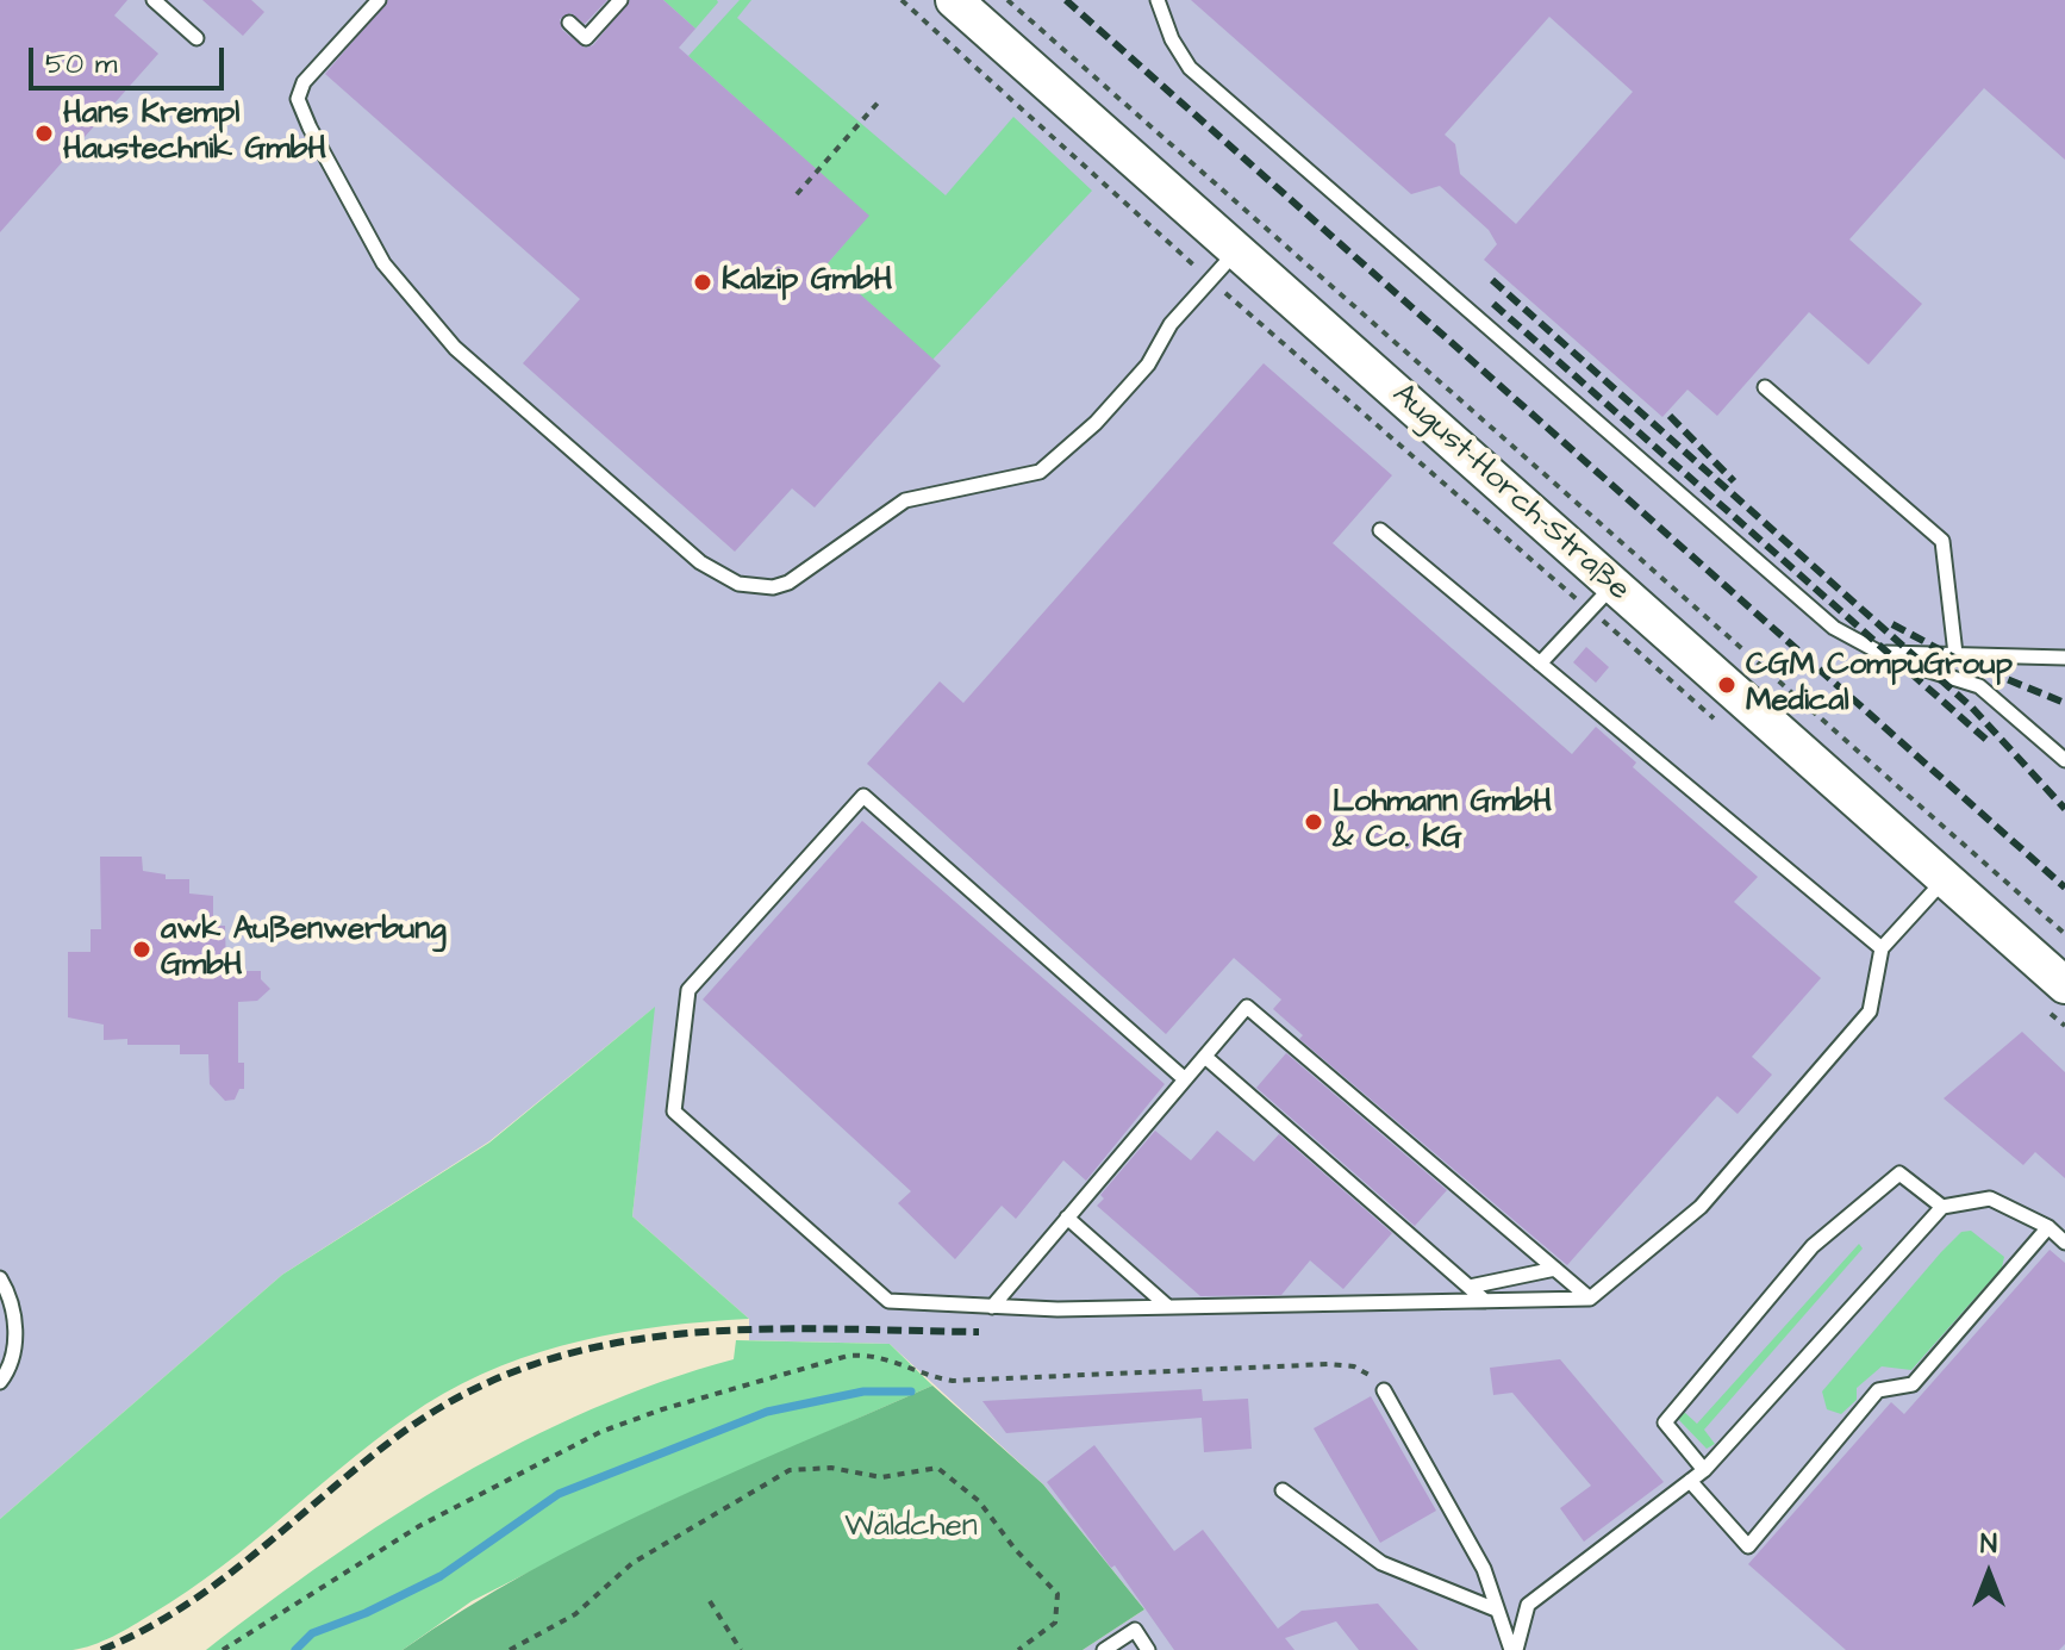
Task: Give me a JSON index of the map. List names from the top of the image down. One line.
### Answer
{"streets":{"main road":["August-Horch-Straße"]},"parks":["Wäldchen"],"places":["Hans Krempl Haustechnik GmbH","Kalzip GmbH","CGM CompuGroup Medical","Lohmann GmbH & Co. KG","awk Außenwerbung GmbH"],"scale_bar":"50 m","north":"top"}
